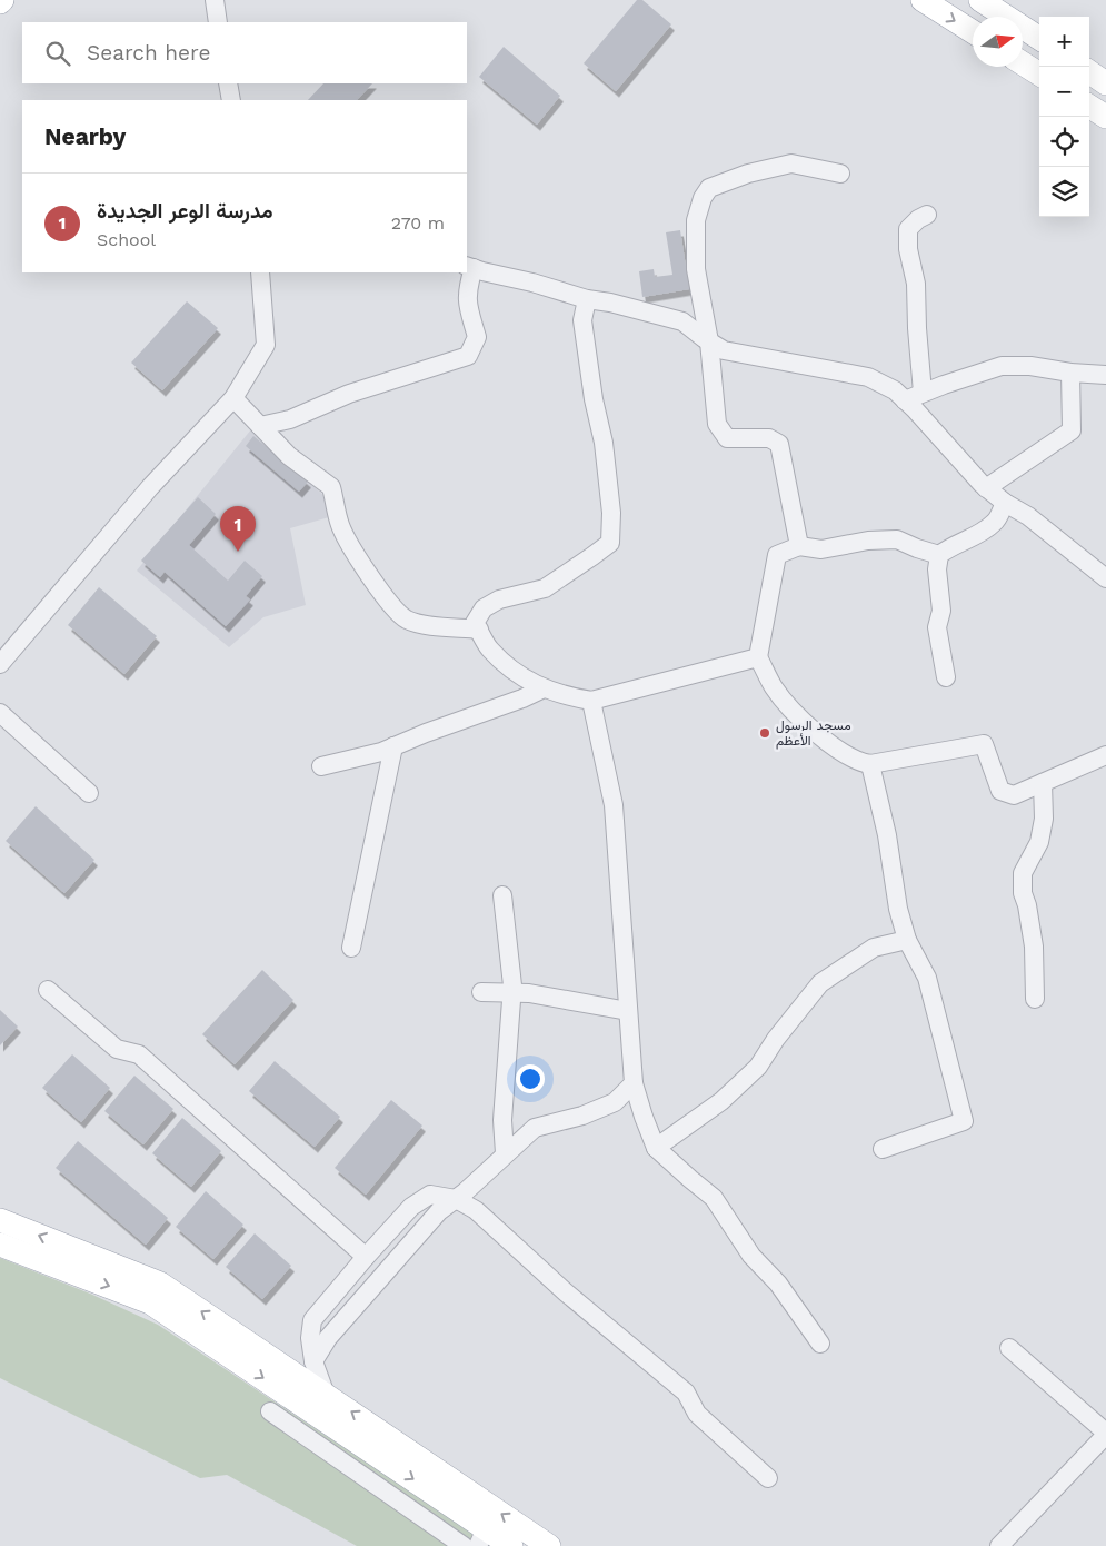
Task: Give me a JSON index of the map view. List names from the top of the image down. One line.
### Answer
{"places":["مسجد الرسول الأعظم"],"north":"right","page":{"map_buttons":["+","−"],"search":"Search here","heading":"Nearby","list":[{"mark":"1","name":"مدرسة الوعر الجديدة","note":"School","value":"270 m"}],"pins":"1"}}
